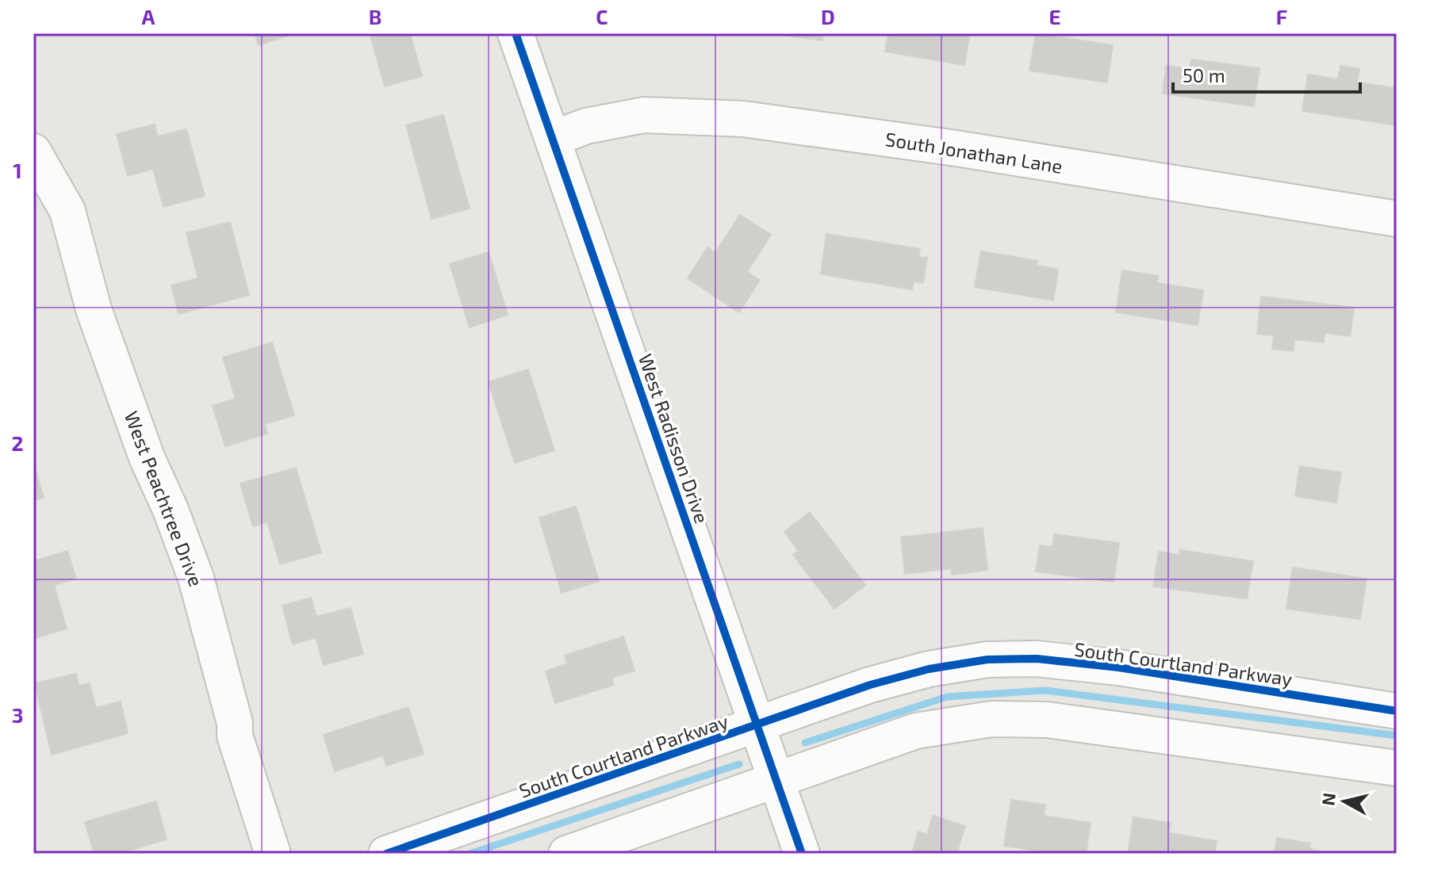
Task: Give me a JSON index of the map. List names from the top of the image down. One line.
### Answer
{"streets":{"street":["South Jonathan Lane","West Radisson Drive","West Peachtree Drive","South Courtland Parkway"]},"crossings":[["South Jonathan Lane","West Radisson Drive"],["West Radisson Drive","South Courtland Parkway"]],"scale_bar":"50 m","north":"left","grid":{"columns":["A","B","C","D","E","F"],"rows":["1","2","3"]}}
